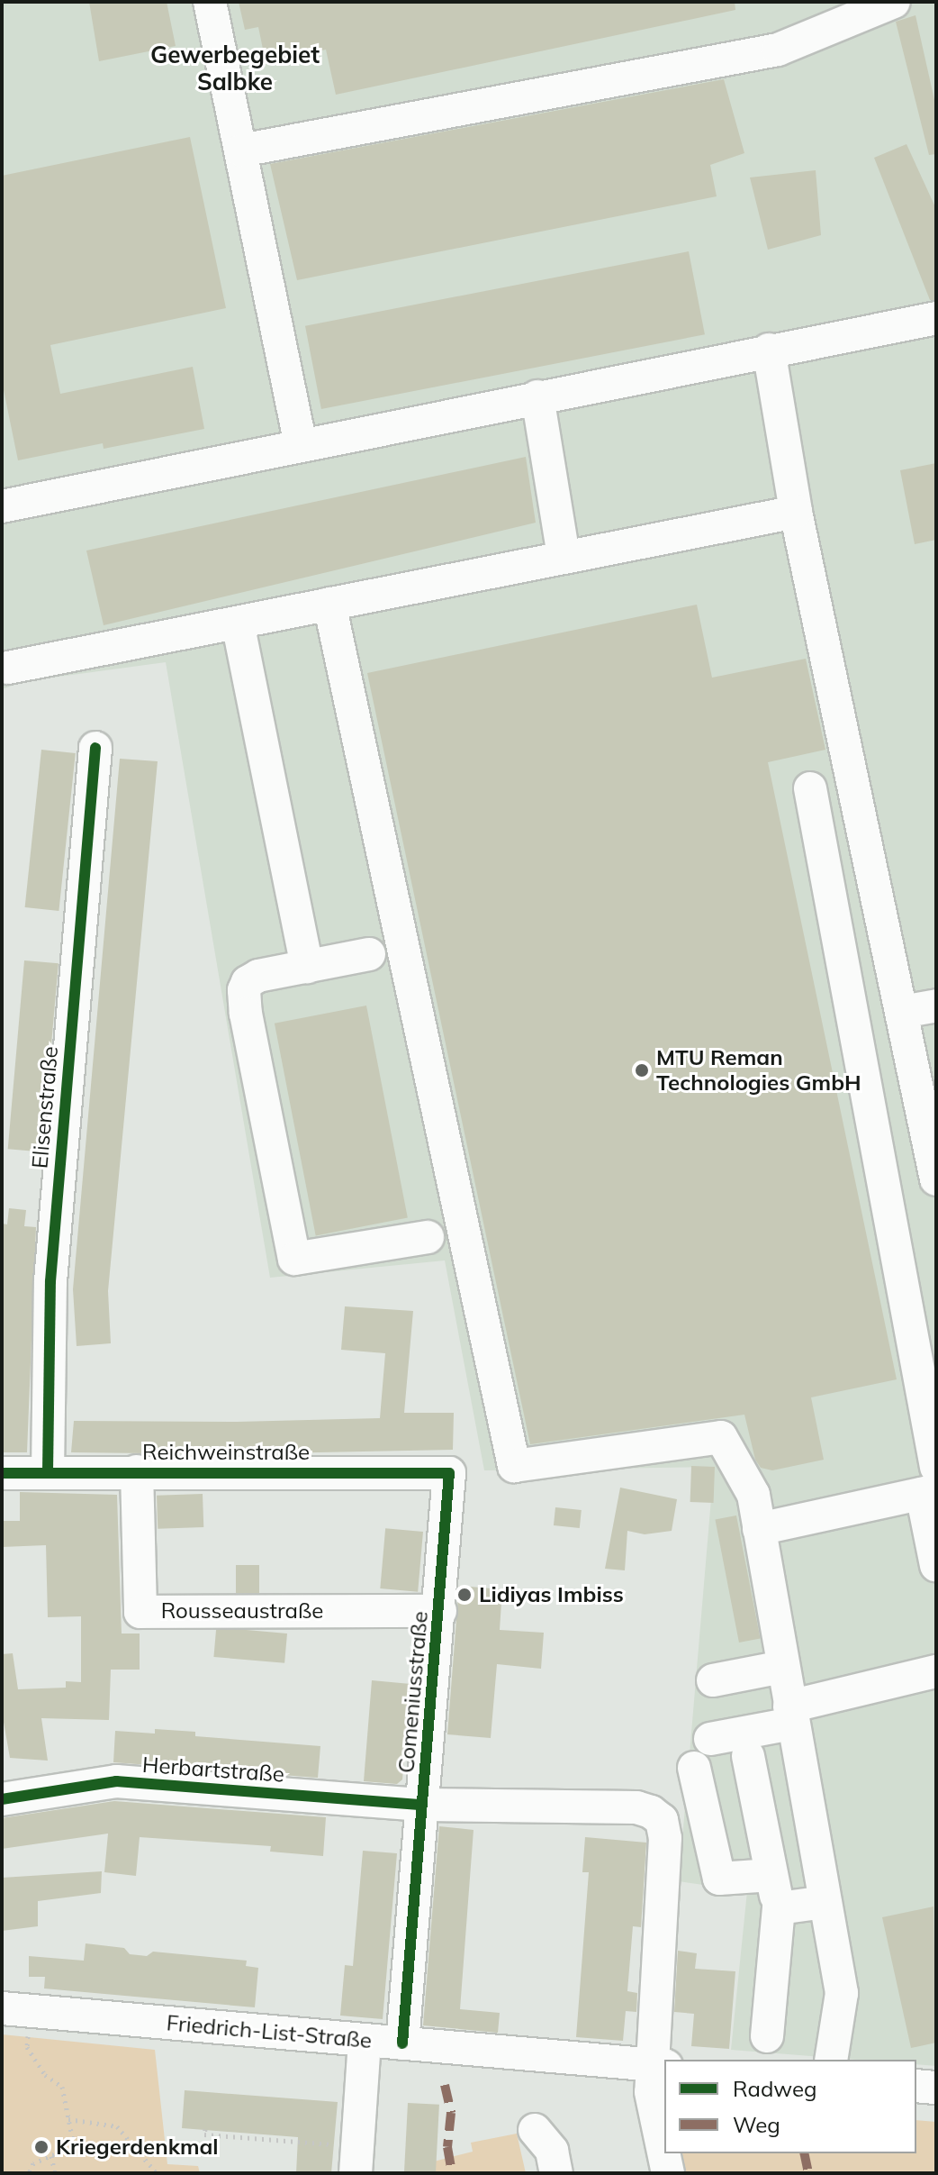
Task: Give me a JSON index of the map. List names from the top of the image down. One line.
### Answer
{"streets":{"street":["Elisenstraße","Reichweinstraße","Rousseaustraße","Comeniusstraße","Herbartstraße","Friedrich-List-Straße"]},"crossings":[["Elisenstraße","Reichweinstraße"],["Reichweinstraße","Rousseaustraße"],["Reichweinstraße","Comeniusstraße"],["Rousseaustraße","Comeniusstraße"],["Comeniusstraße","Herbartstraße"],["Comeniusstraße","Friedrich-List-Straße"],["Herbartstraße","Friedrich-List-Straße"]],"districts":["Gewerbegebiet Salbke"],"places":["MTU Reman Technologies GmbH","Lidiyas Imbiss","Kriegerdenkmal"],"legend":["Radweg","Weg"]}
